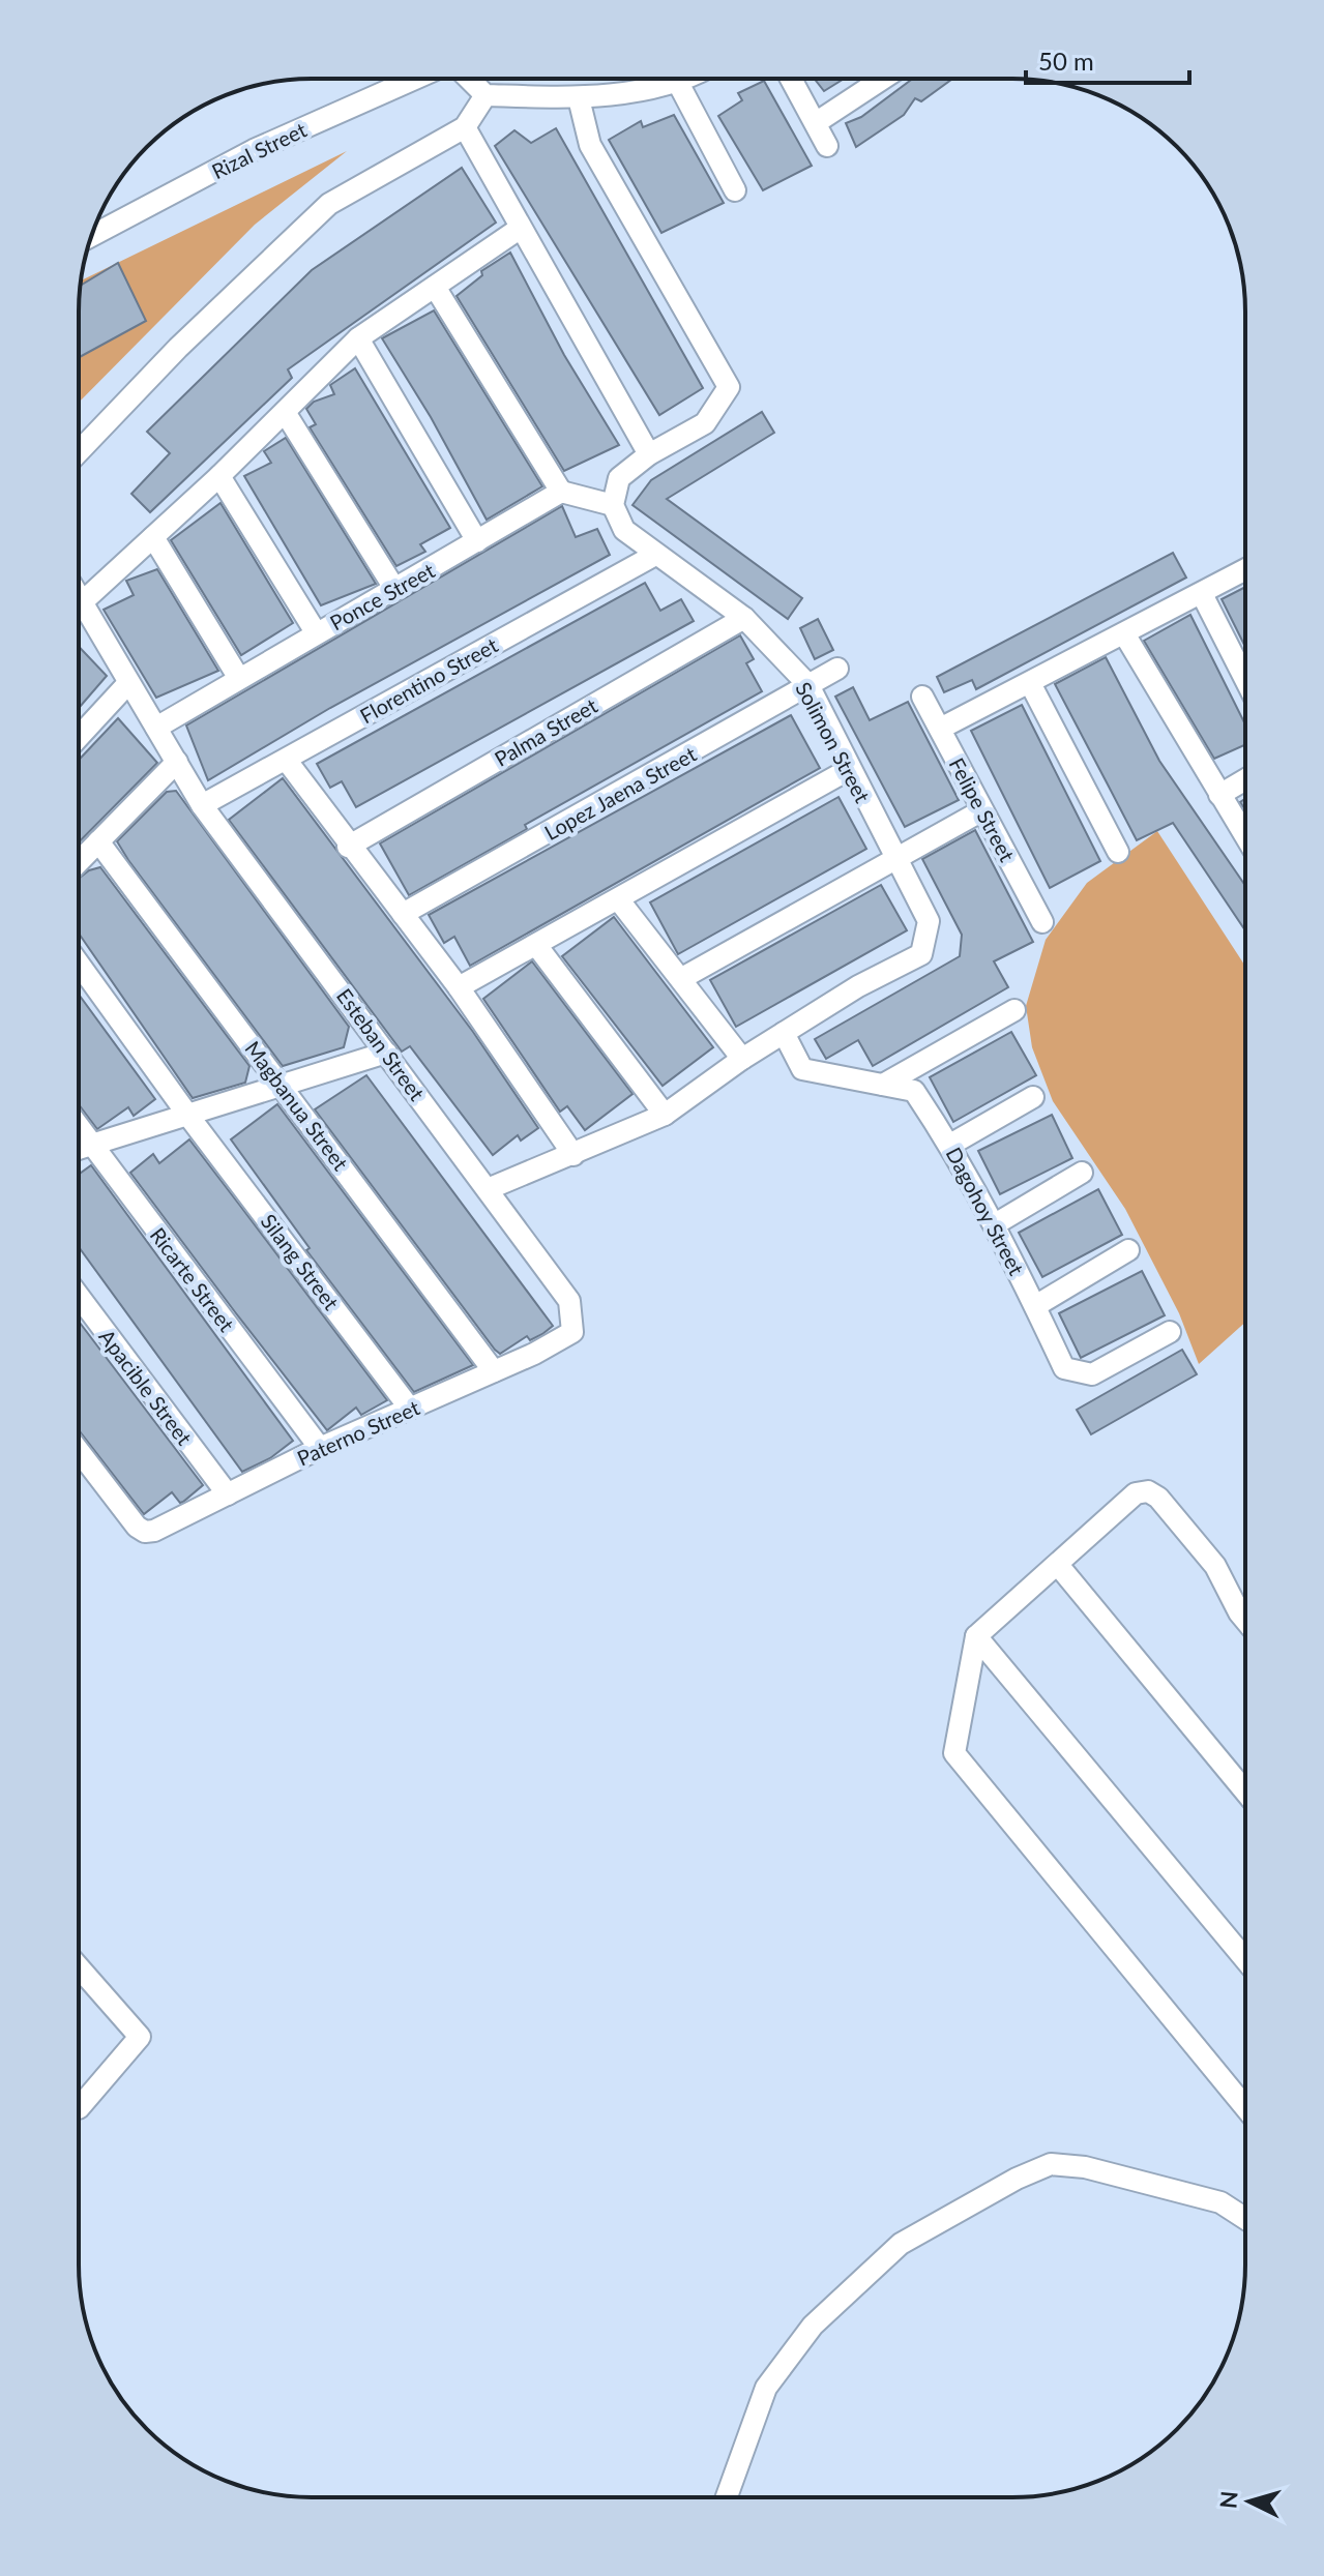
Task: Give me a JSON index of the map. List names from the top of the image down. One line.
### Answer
{"streets":{"street":["Rizal Street","Ponce Street","Florentino Street","Palma Street","Solimon Street","Lopez Jaena Street","Felipe Street","Esteban Street","Magbanua Street","Dagohoy Street","Silang Street","Ricarte Street","Apacible Street","Paterno Street"]},"crossings":[["Ponce Street","Esteban Street"],["Florentino Street","Solimon Street"],["Florentino Street","Esteban Street"],["Palma Street","Solimon Street"],["Solimon Street","Lopez Jaena Street"],["Solimon Street","Esteban Street"],["Solimon Street","Dagohoy Street"],["Esteban Street","Paterno Street"],["Magbanua Street","Paterno Street"],["Silang Street","Paterno Street"],["Ricarte Street","Paterno Street"],["Apacible Street","Paterno Street"]],"scale_bar":"50 m","north":"left"}
